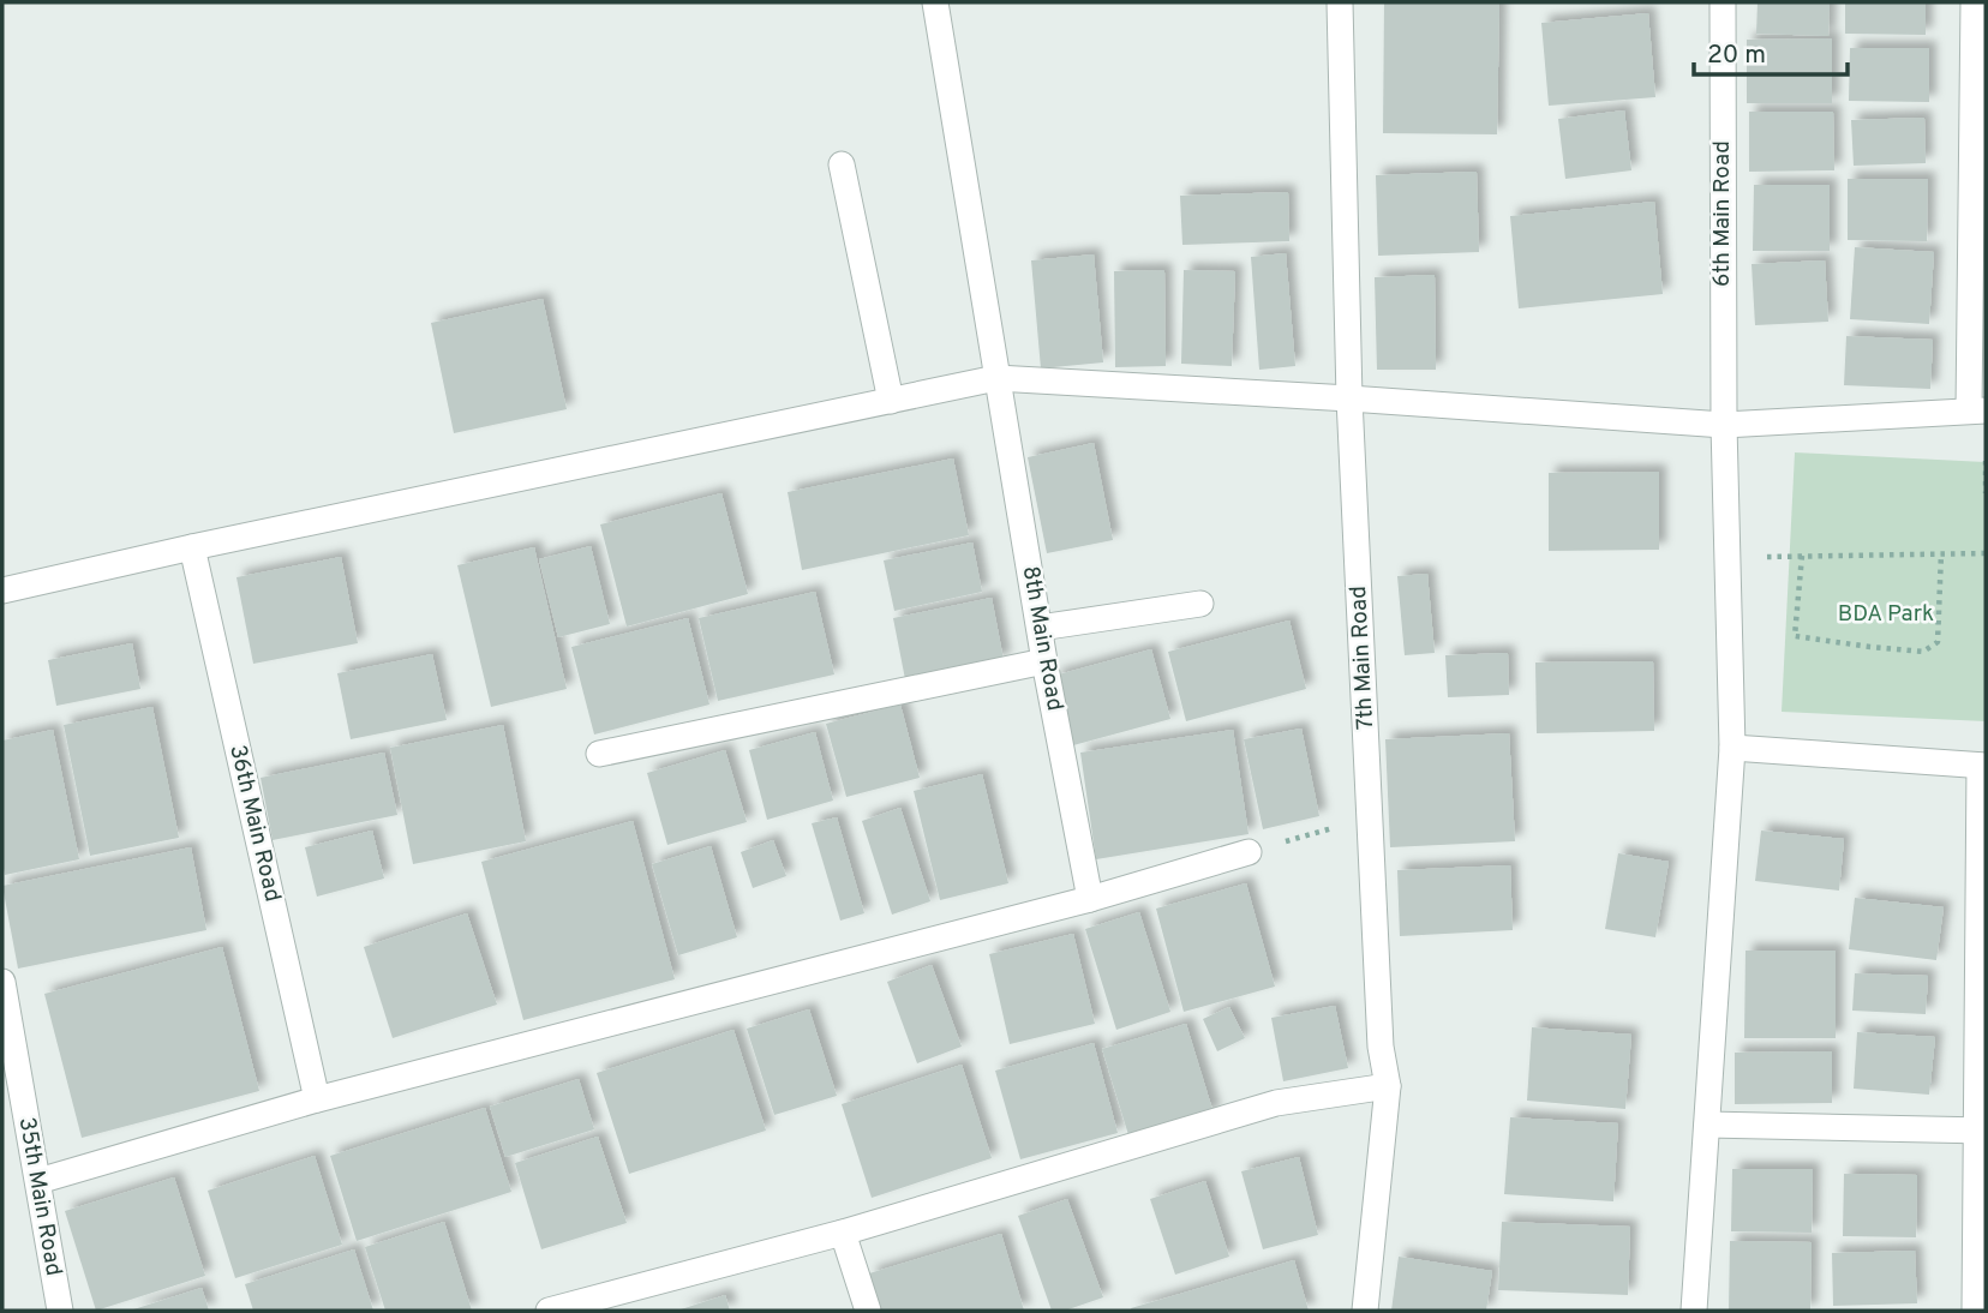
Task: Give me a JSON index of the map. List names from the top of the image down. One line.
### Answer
{"streets":{"street":["6th Main Road","8th Main Road","7th Main Road","36th Main Road","35th Main Road"]},"parks":["BDA Park"],"scale_bar":"20 m"}
